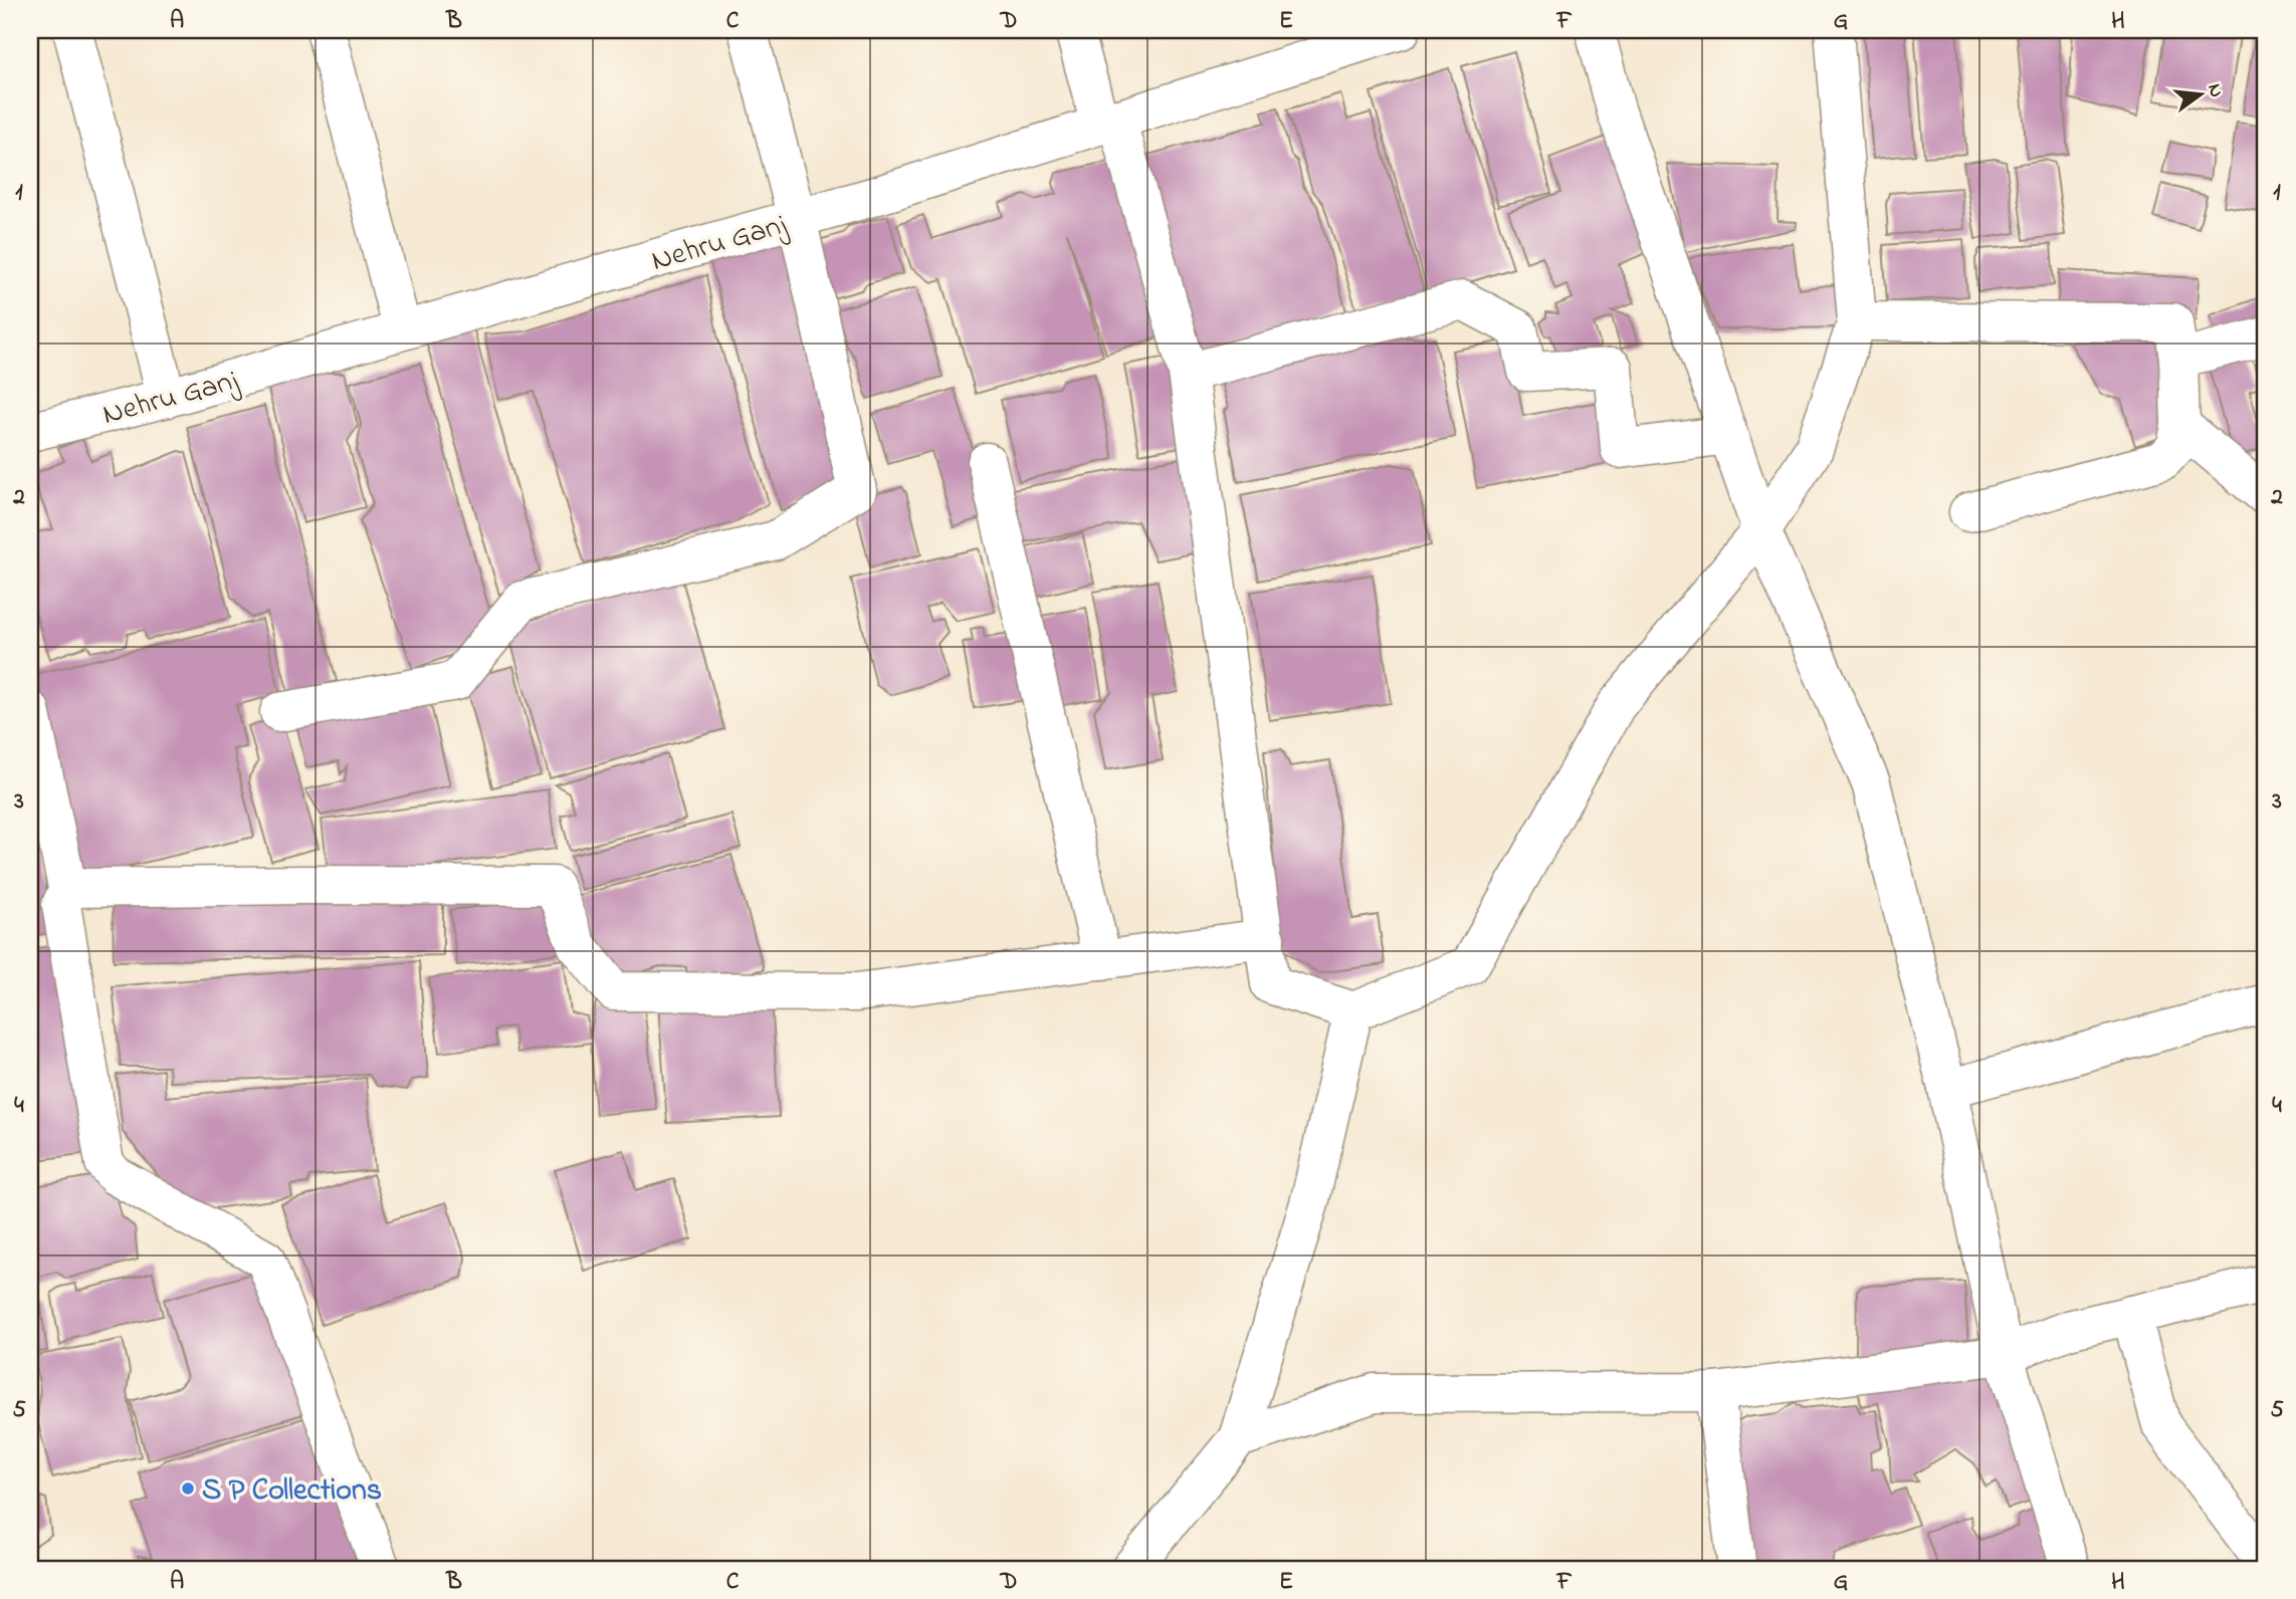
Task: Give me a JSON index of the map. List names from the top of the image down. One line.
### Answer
{"streets":{"street":["Nehru Ganj"]},"places":["S P Collections"],"north":"right","grid":{"columns":["A","B","C","D","E","F","G","H"],"rows":["1","2","3","4","5"]}}
